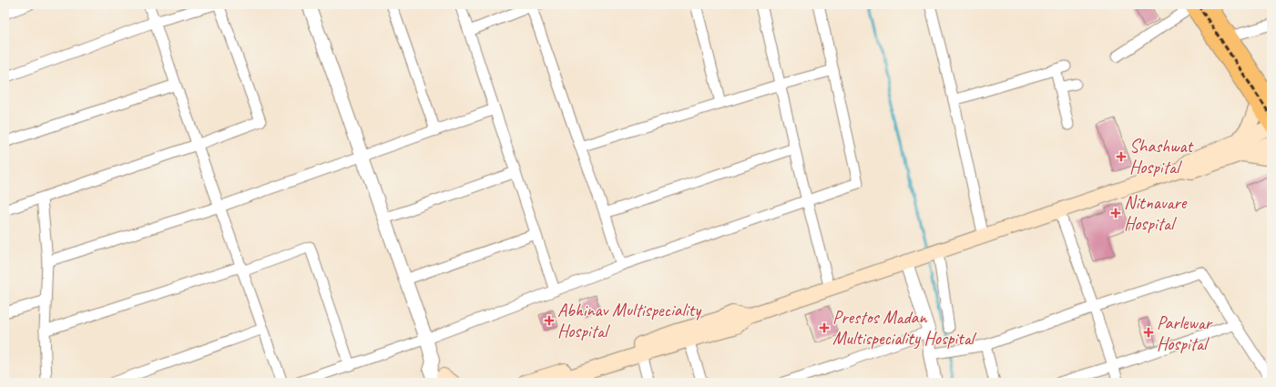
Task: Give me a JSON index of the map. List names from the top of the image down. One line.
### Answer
{"places":{"health":["Shashwat Hospital","Nitnavare Hospital","Abhinav Multispeciality Hospital","Prestos Madan Multispeciality Hospital","Parlewar Hospital"]}}
